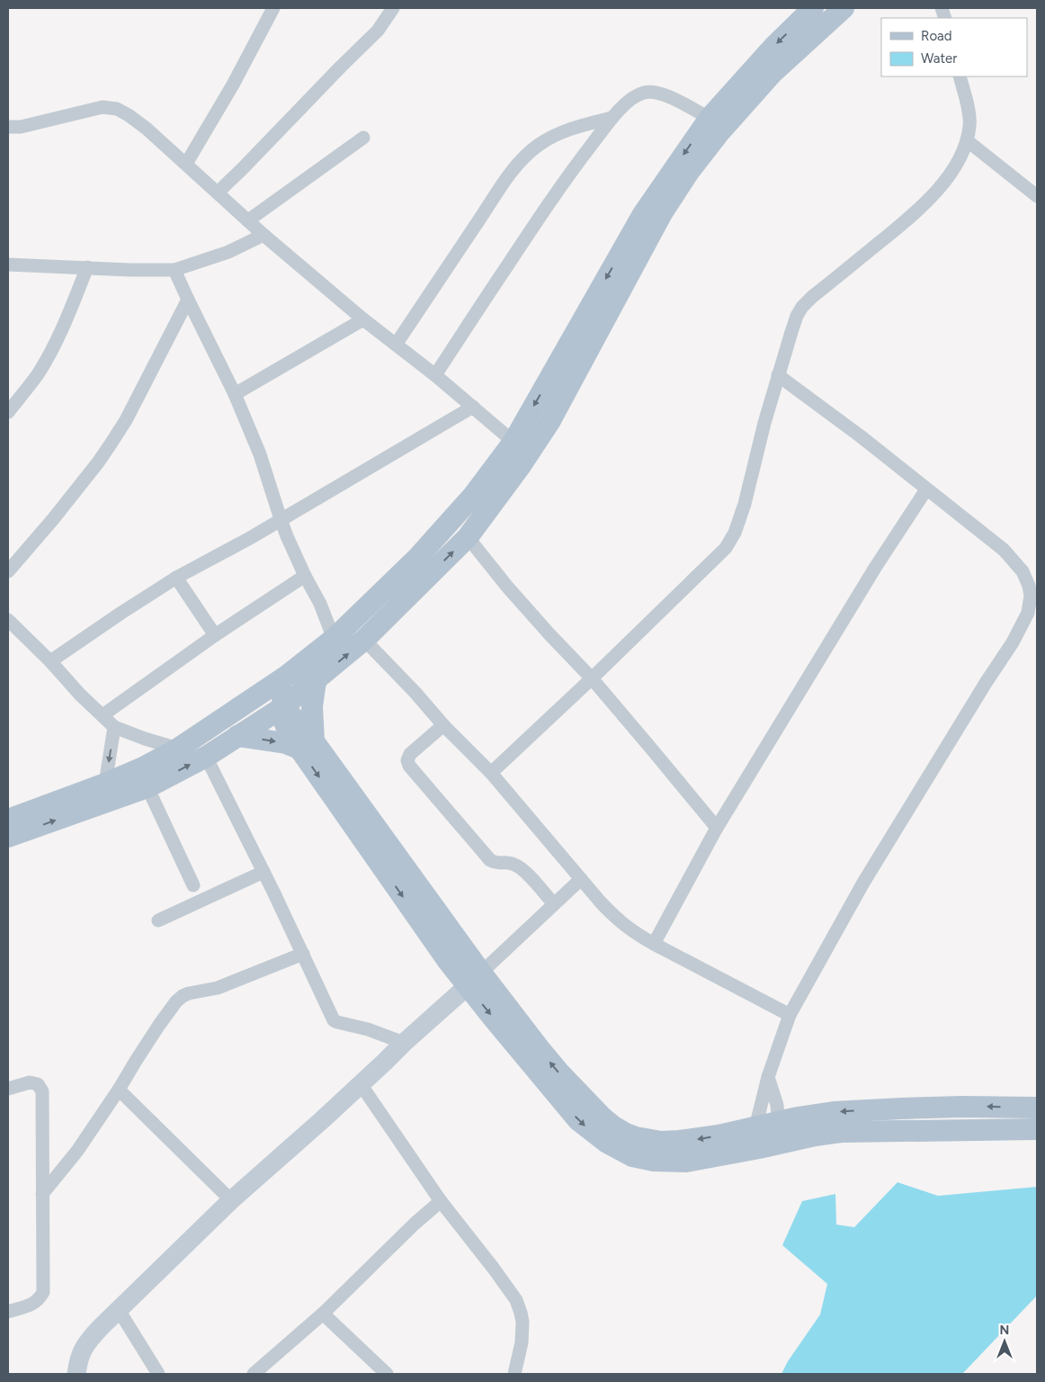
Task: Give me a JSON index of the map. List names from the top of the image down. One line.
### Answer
{"legend":["Road","Water"],"north":"top"}
